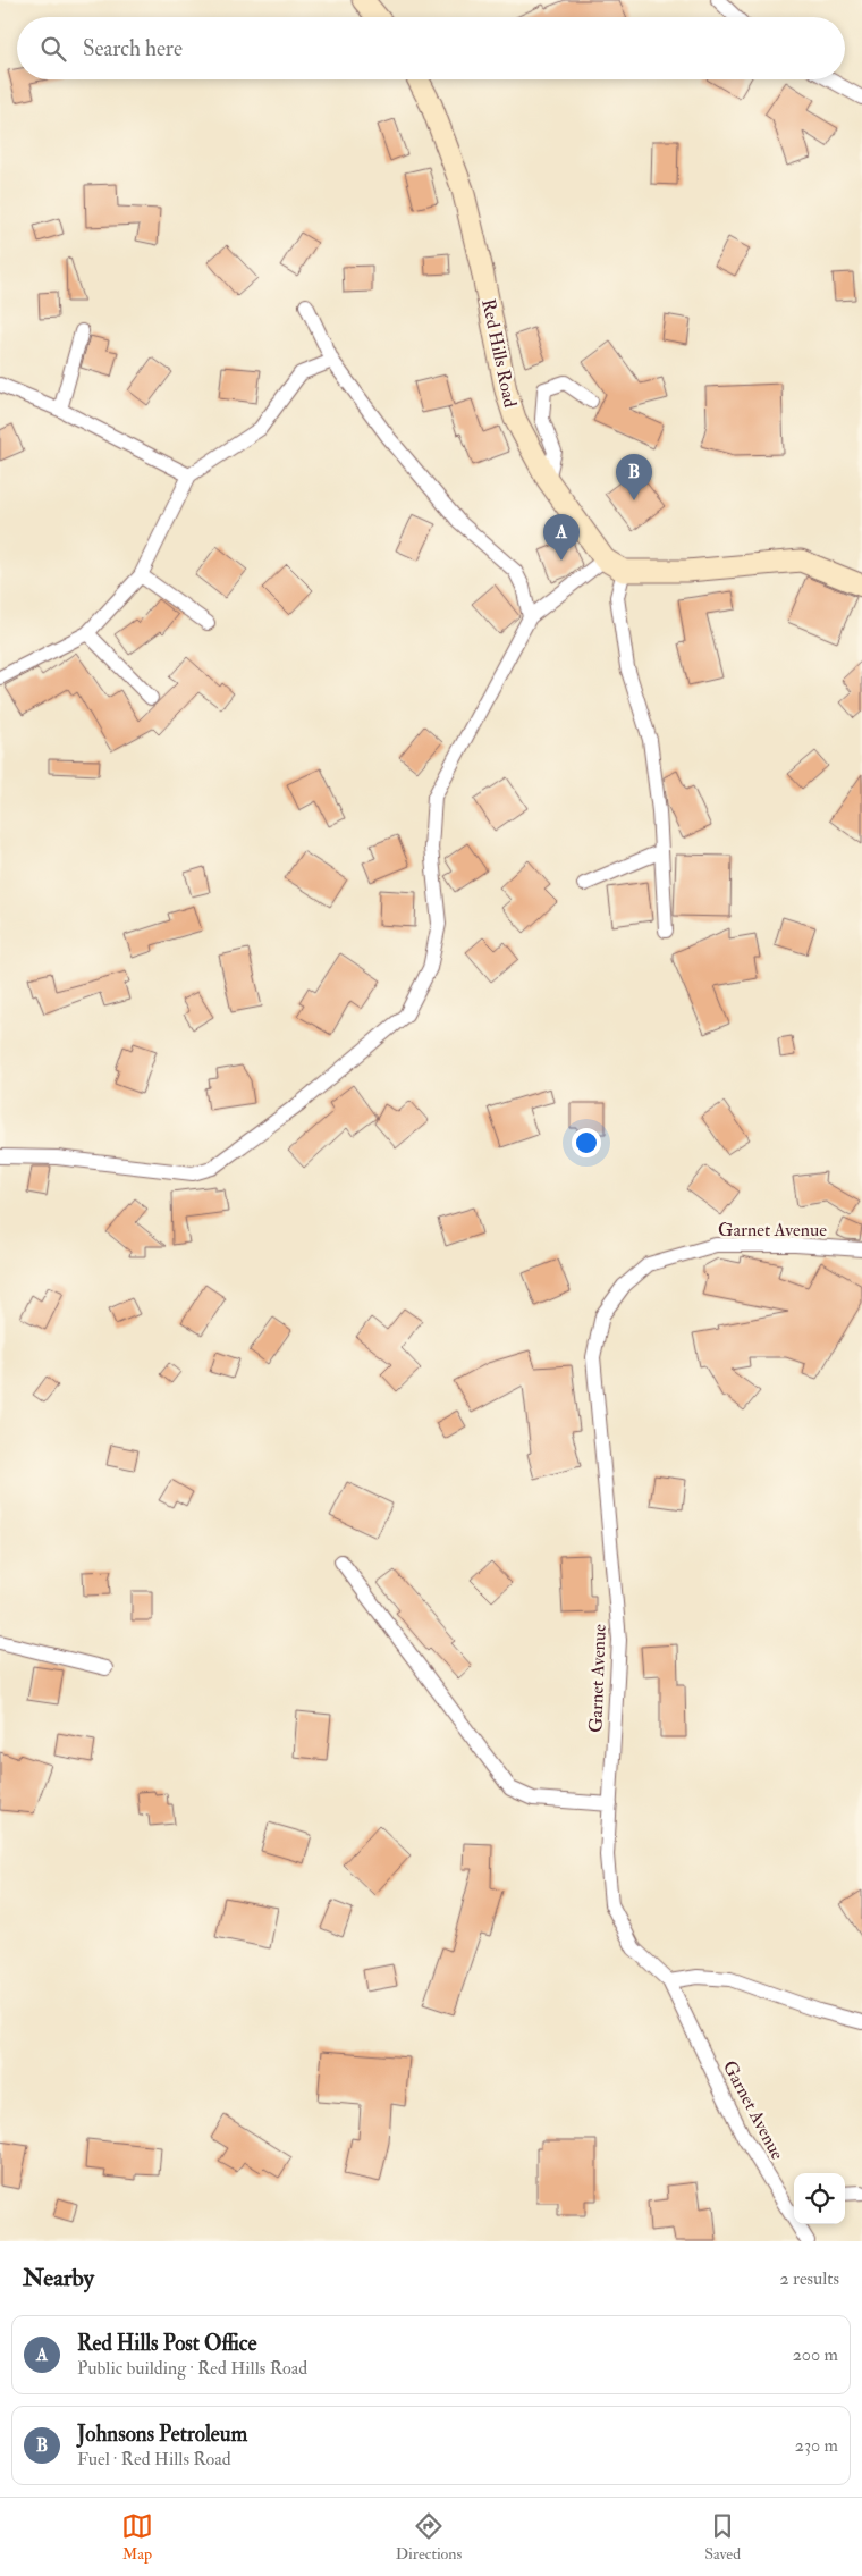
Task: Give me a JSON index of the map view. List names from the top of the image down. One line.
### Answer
{"streets":{"main road":["Red Hills Road"],"street":["Garnet Avenue"]},"page":{"search":"Search here","pins":["B","A"],"heading":["Nearby","2 results"],"list":[{"mark":"A","name":"Red Hills Post Office","note":"Public building · Red Hills Road","value":"200 m"},{"mark":"B","name":"Johnsons Petroleum","note":"Fuel · Red Hills Road","value":"230 m"}],"nav":["Map","Directions","Saved"]}}
